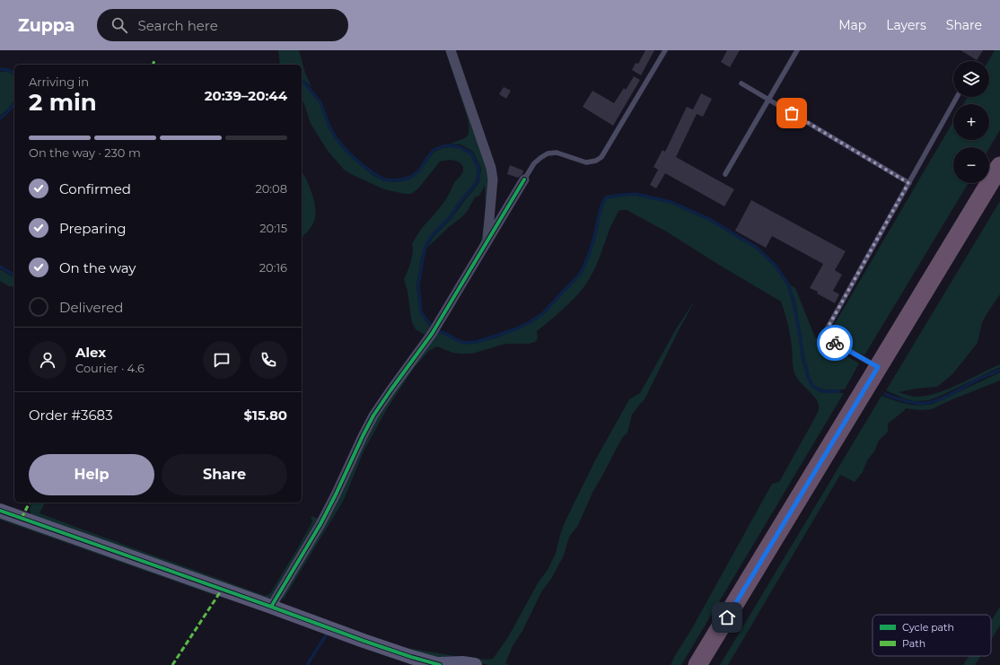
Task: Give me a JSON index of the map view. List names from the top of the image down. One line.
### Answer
{"legend":["Cycle path","Path"],"page":{"header":"Zuppa","search":"Search here","nav":["Map","Layers","Share"],"map_buttons":["+","−"],"heading":["2 min","Arriving in","20:39–20:44"],"panel":["Alex","Courier · 4.6","Order #3683","$15.80"],"bar":"On the way · 230 m","list":[["Confirmed","20:08"],["Preparing","20:15"],["On the way","20:16"],"Delivered"],"buttons":["Help","Share"]}}
